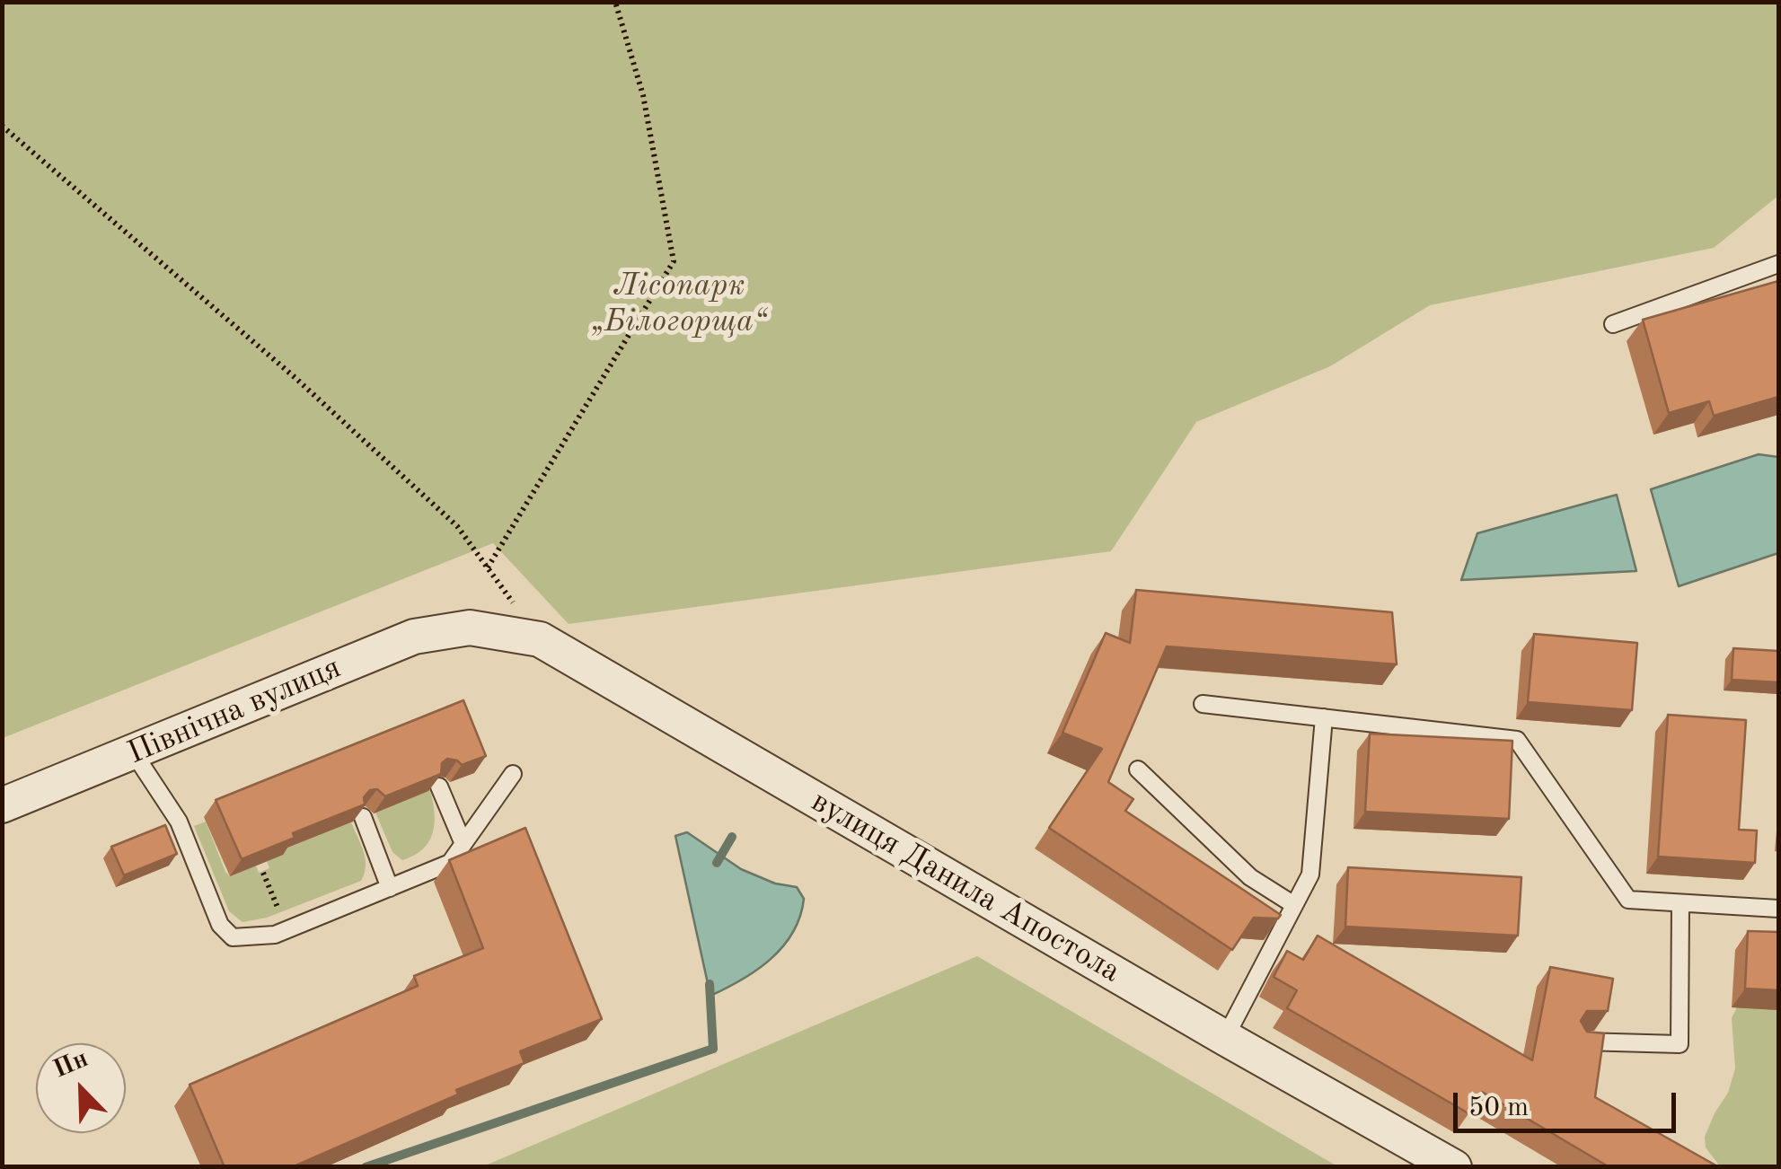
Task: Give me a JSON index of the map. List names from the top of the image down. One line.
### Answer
{"streets":{"street":["Північна вулиця","вулиця Данила Апостола"]},"crossings":[["Північна вулиця","вулиця Данила Апостола"]],"parks":["Лісопарк „Білогорща“"],"scale_bar":"50 m","north":"top left"}
